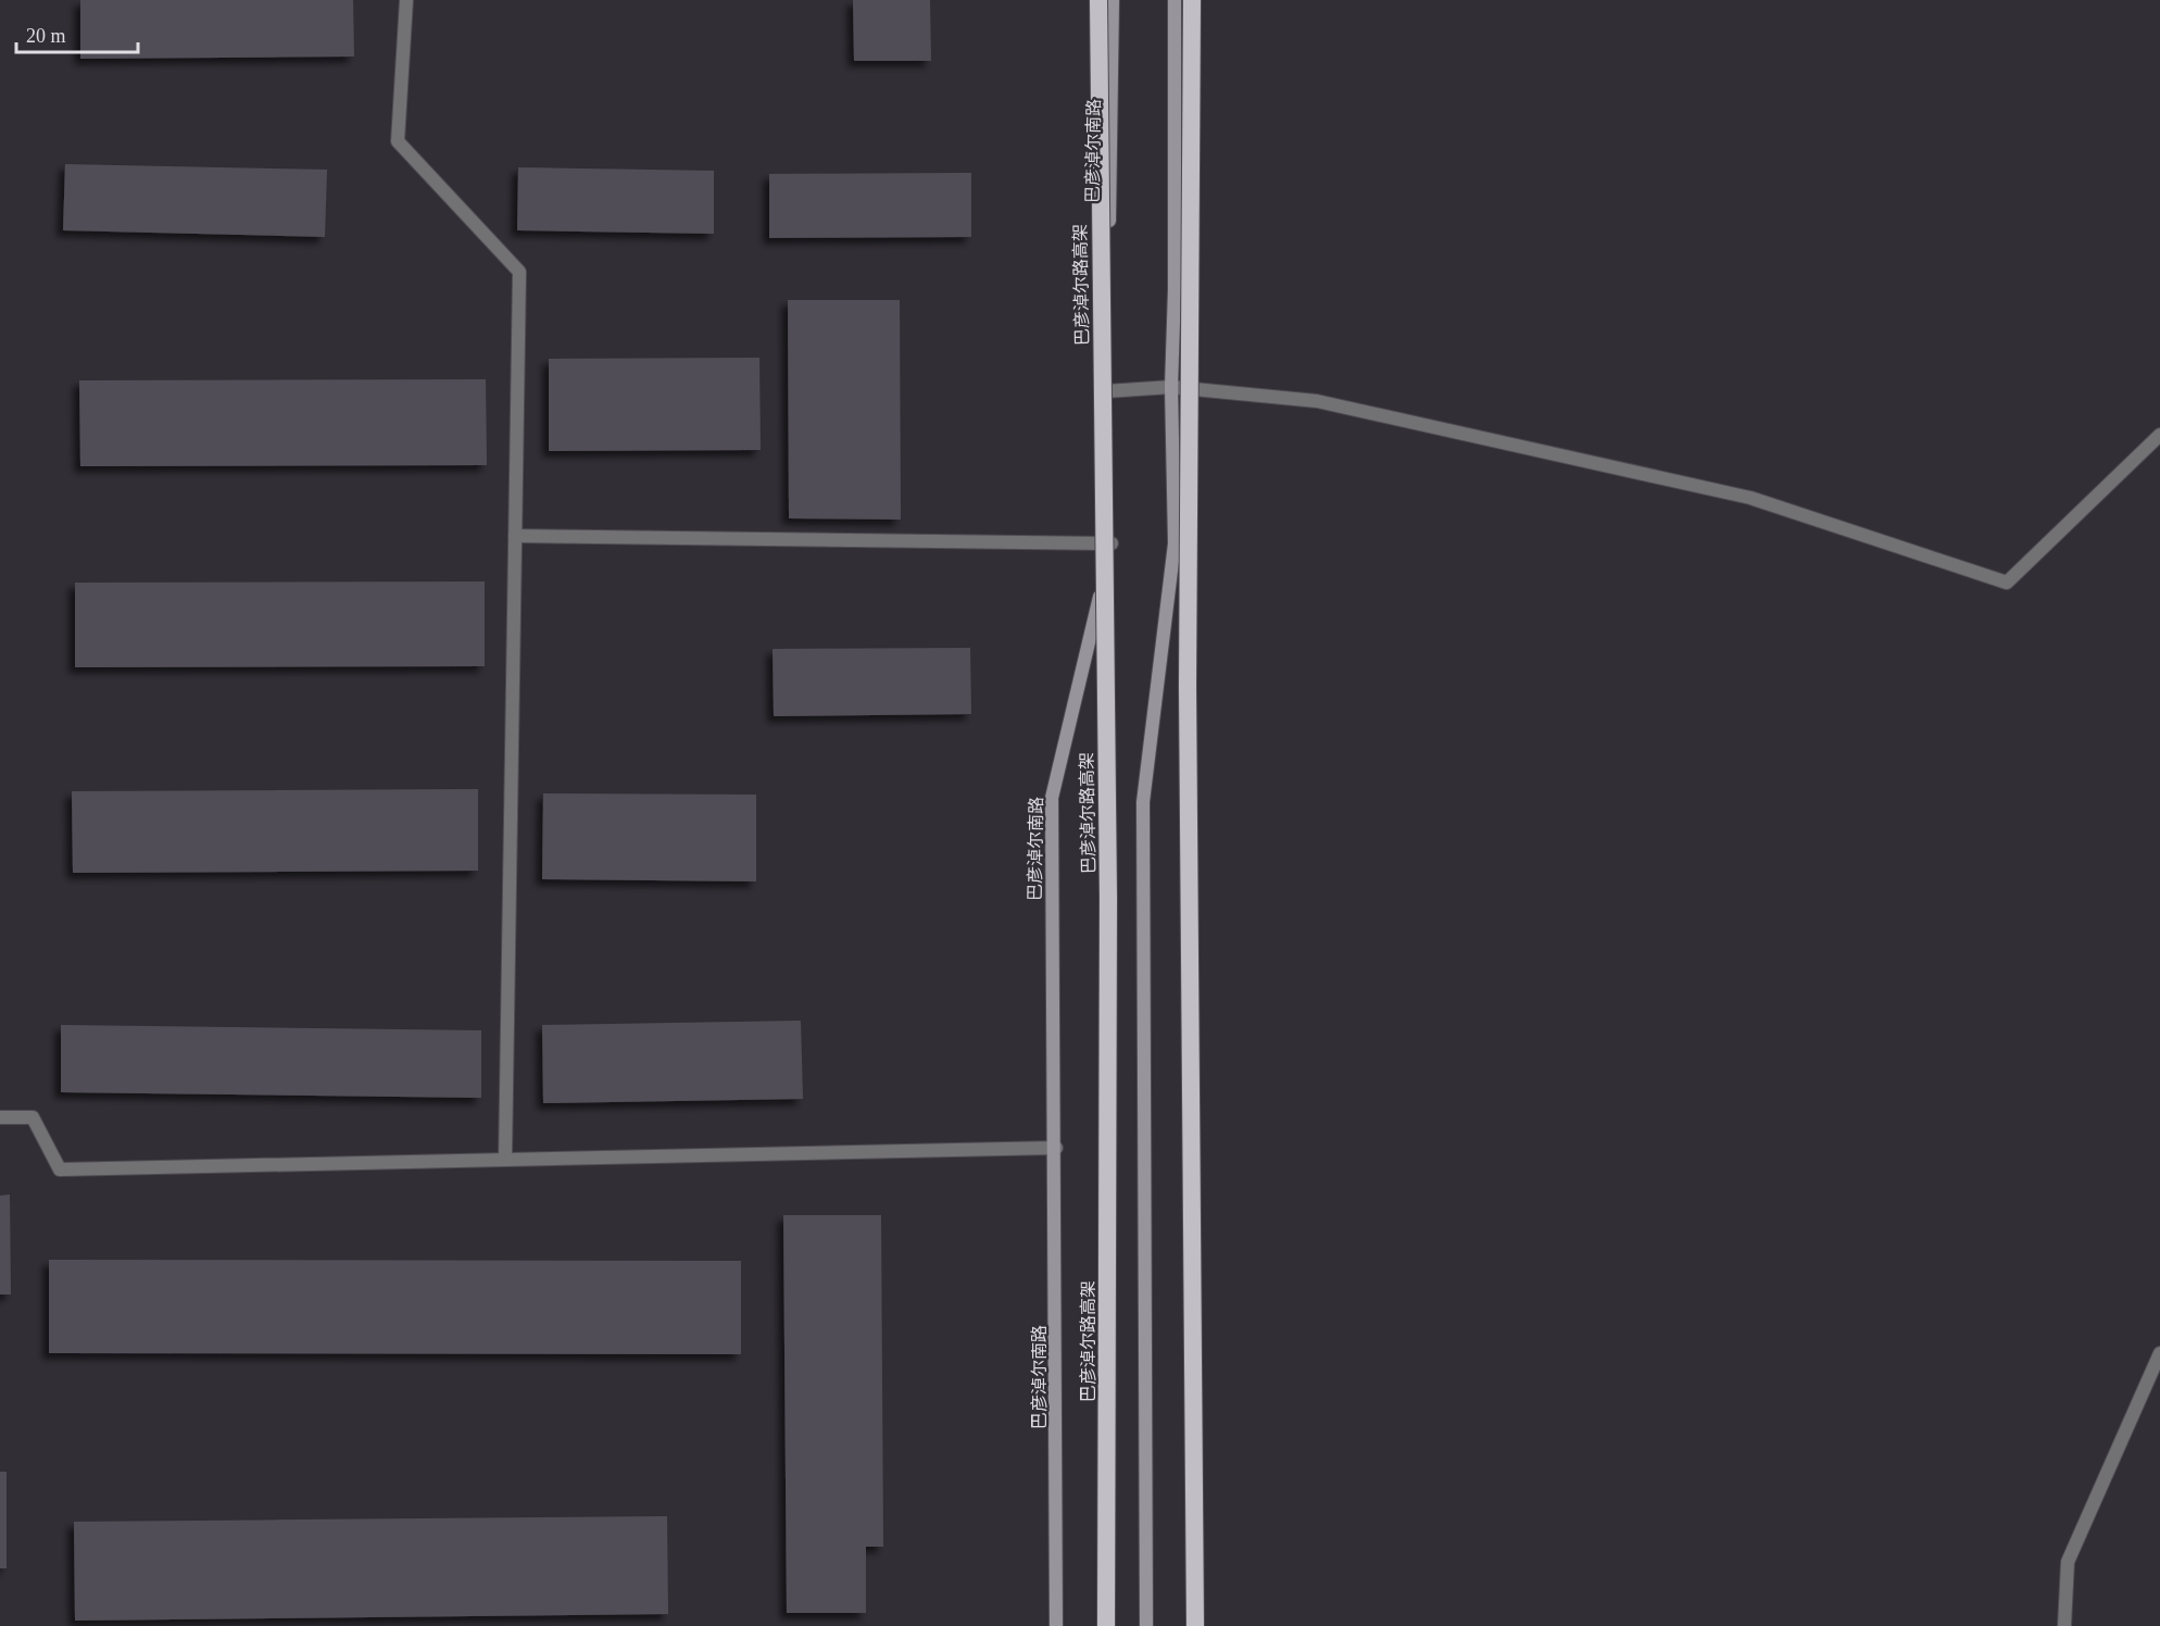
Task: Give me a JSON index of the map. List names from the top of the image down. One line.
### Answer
{"streets":{"highway":["巴彦淖尔路高架"],"main road":["巴彦淖尔南路"]},"scale_bar":"20 m"}
